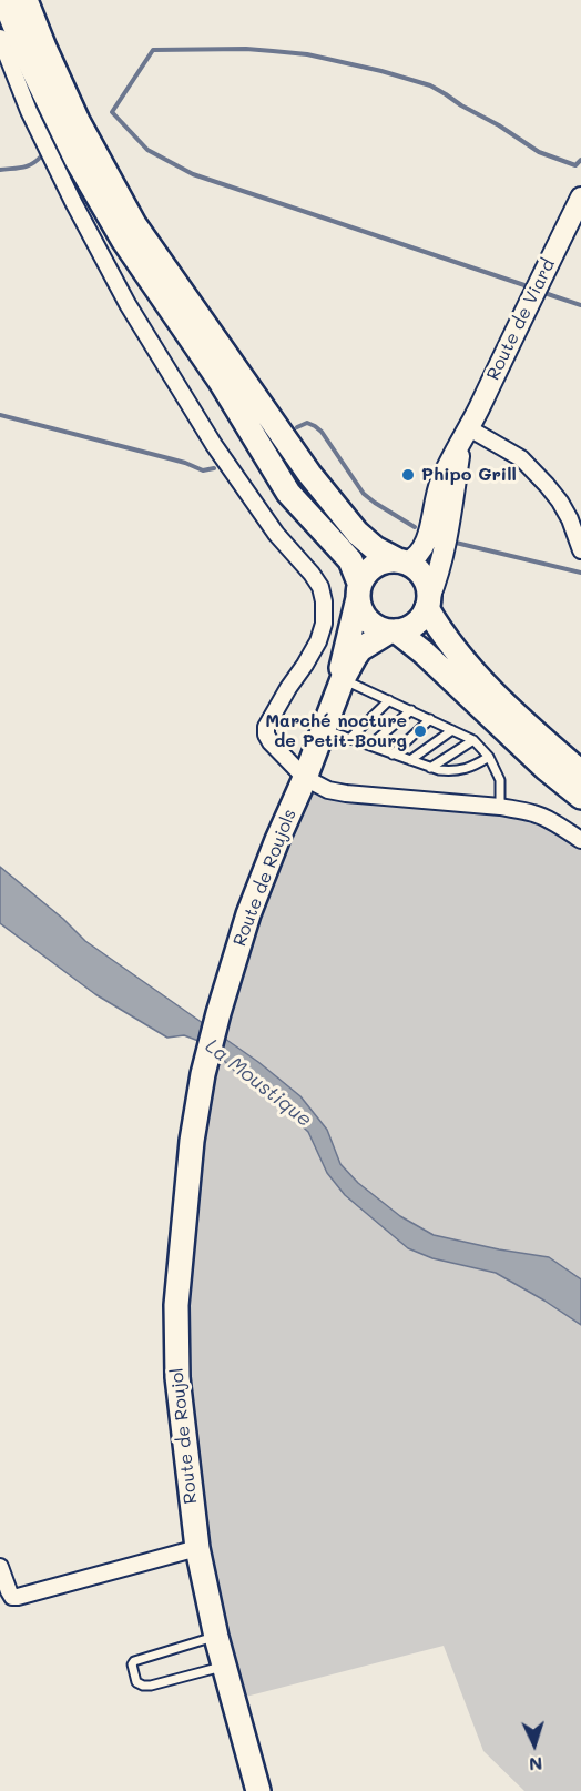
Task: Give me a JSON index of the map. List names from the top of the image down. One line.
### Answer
{"streets":{"main road":["Route de Viard","Route de Roujols","Route de Roujol"]},"crossings":[["Route de Viard","Route de Roujols"],["Route de Roujols","Route de Roujol"]],"water":["La Moustique"],"places":["Phipo Grill","Marché nocture de Petit-Bourg"],"north":"bottom"}
